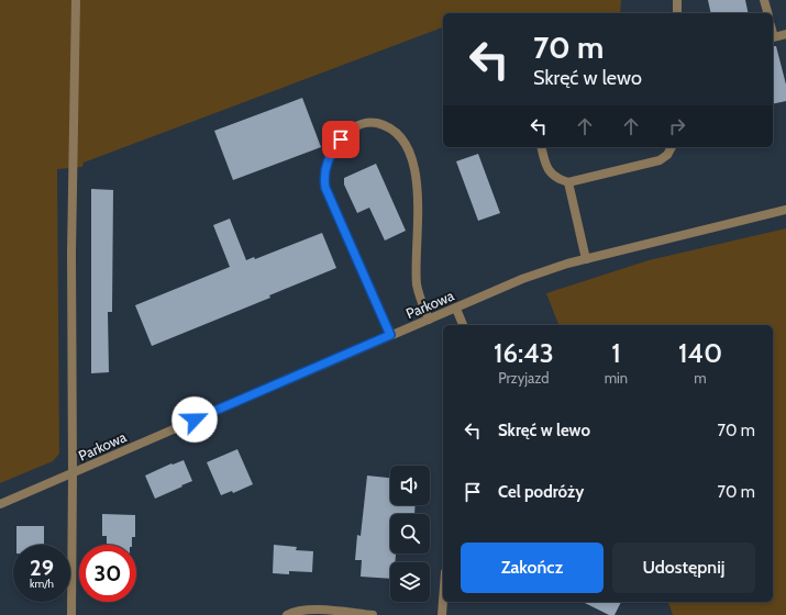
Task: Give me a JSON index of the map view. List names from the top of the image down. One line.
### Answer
{"streets":{"street":["Parkowa"]},"page":{"turn":["70 m","Skręć w lewo"],"eta":["16:43","Przyjazd","1","min","140","m"],"list":[{"name":"Skręć w lewo","value":"70 m"},{"name":"Cel podróży","value":"70 m"}],"buttons":["Zakończ","Udostępnij"],"speed":"29 km/h","limit":"30"}}
